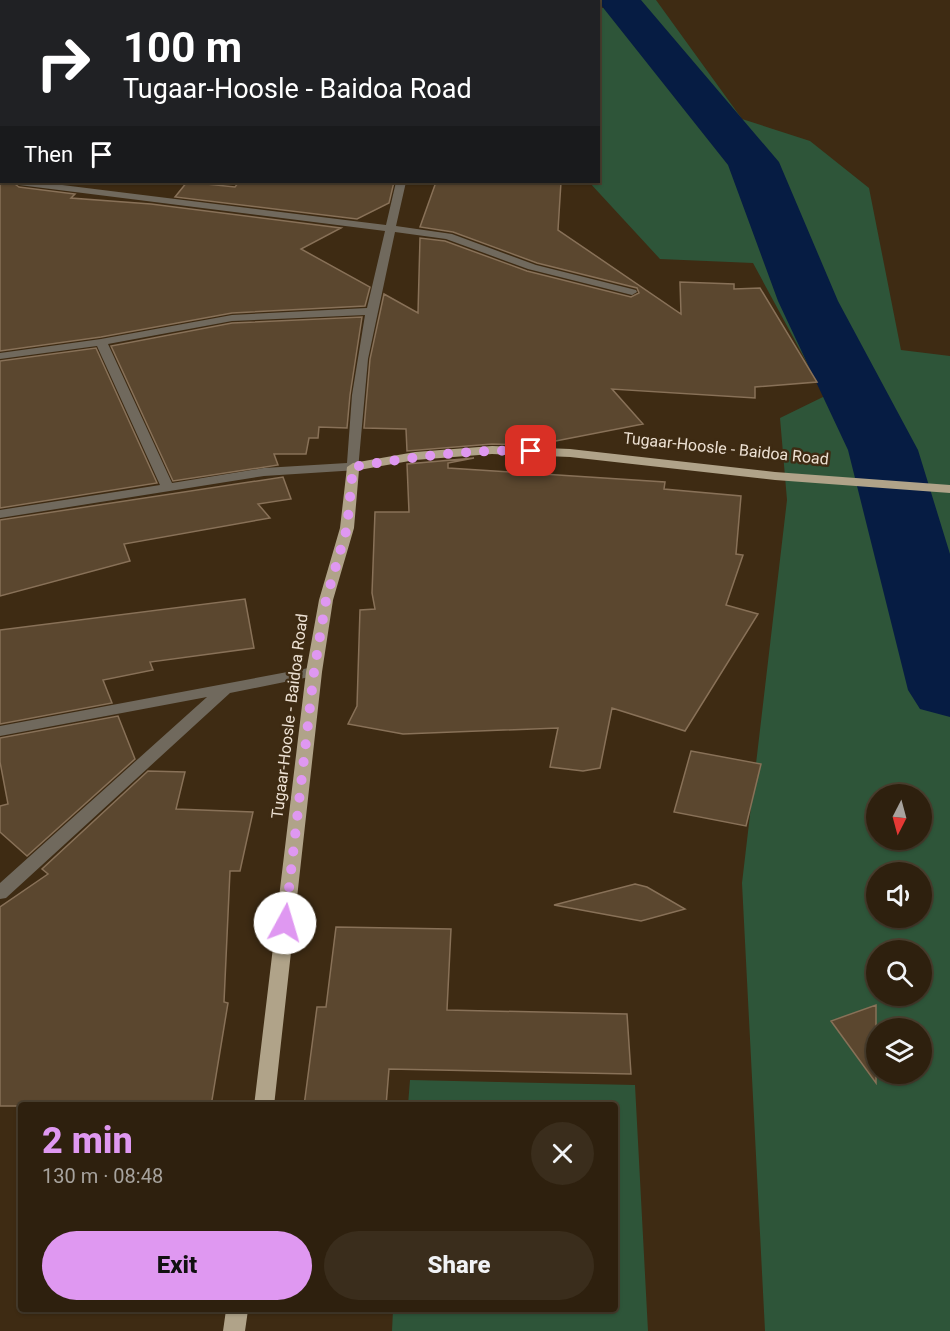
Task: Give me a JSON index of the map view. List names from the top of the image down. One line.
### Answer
{"streets":{"main road":["Tugaar-Hoosle - Baidoa Road"]},"north":"bottom","page":{"turn":["100 m","Tugaar-Hoosle - Baidoa Road"],"then":"Then","heading":["2 min","130 m · 08:48"],"buttons":["Exit","Share"]}}
